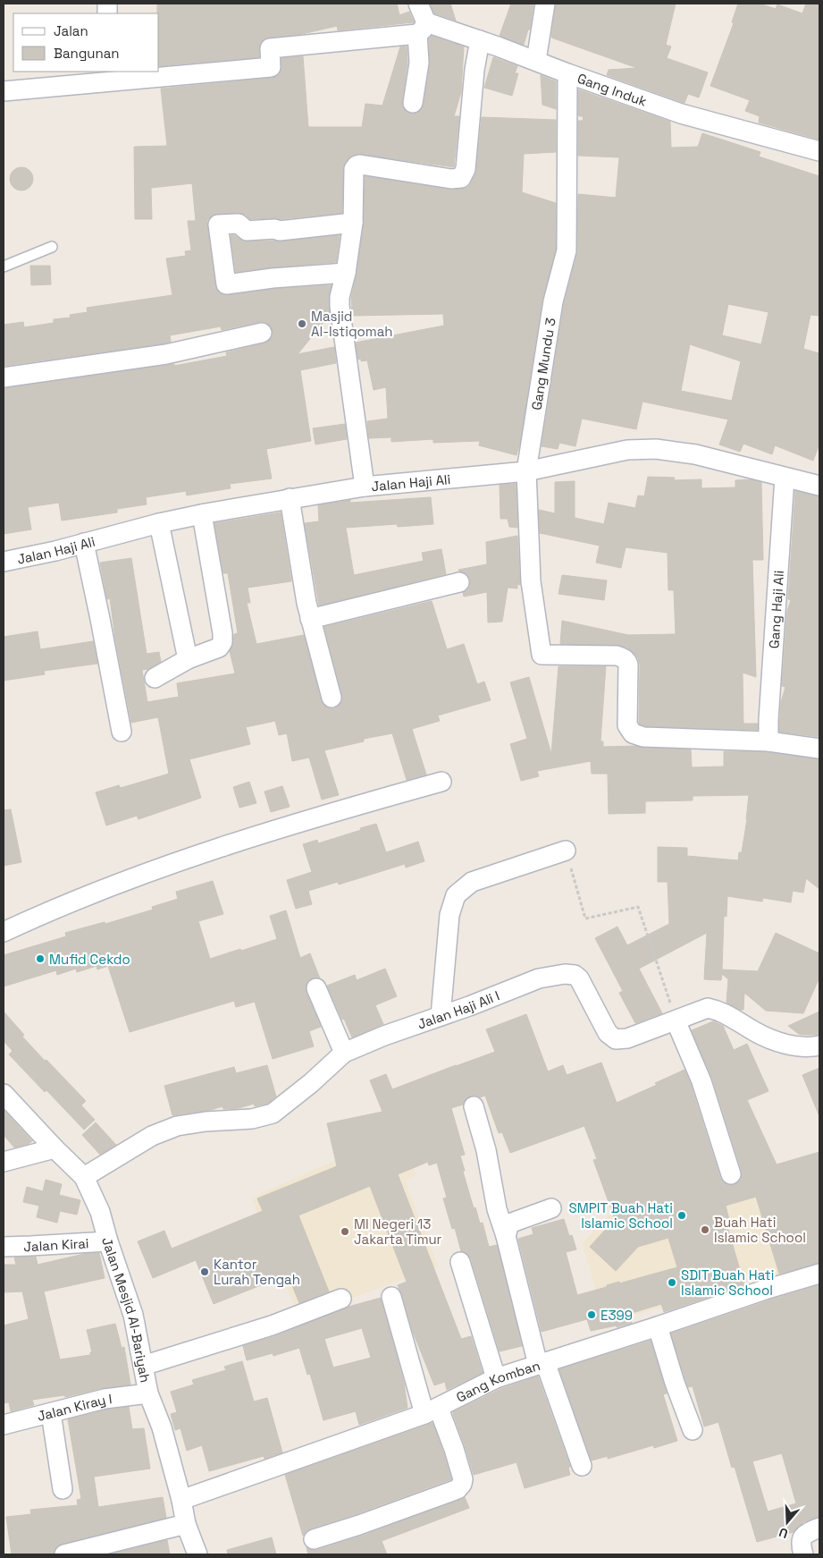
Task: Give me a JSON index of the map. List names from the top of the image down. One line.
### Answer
{"streets":{"street":["Gang Induk","Gang Mundu 3","Jalan Haji Ali","Gang Haji Ali","Jalan Haji Ali I","Jalan Kirai","Jalan Mesjid Al-Bariyah","Gang Komban","Jalan Kiray I"]},"crossings":[["Gang Induk","Gang Mundu 3"],["Gang Mundu 3","Jalan Haji Ali"],["Gang Mundu 3","Gang Haji Ali"],["Jalan Haji Ali","Gang Haji Ali"],["Jalan Haji Ali I","Jalan Mesjid Al-Bariyah"],["Jalan Kirai","Jalan Mesjid Al-Bariyah"],["Jalan Mesjid Al-Bariyah","Gang Komban"],["Jalan Mesjid Al-Bariyah","Jalan Kiray I"]],"places":["Masjid Al-Istiqomah","Mufid Cekdo","SMPIT Buah Hati Islamic School","Buah Hati Islamic School","MI Negeri 13 Jakarta Timur","Kantor Lurah Tengah","SDIT Buah Hati Islamic School","E399"],"legend":["Jalan","Bangunan"],"north":"bottom"}
